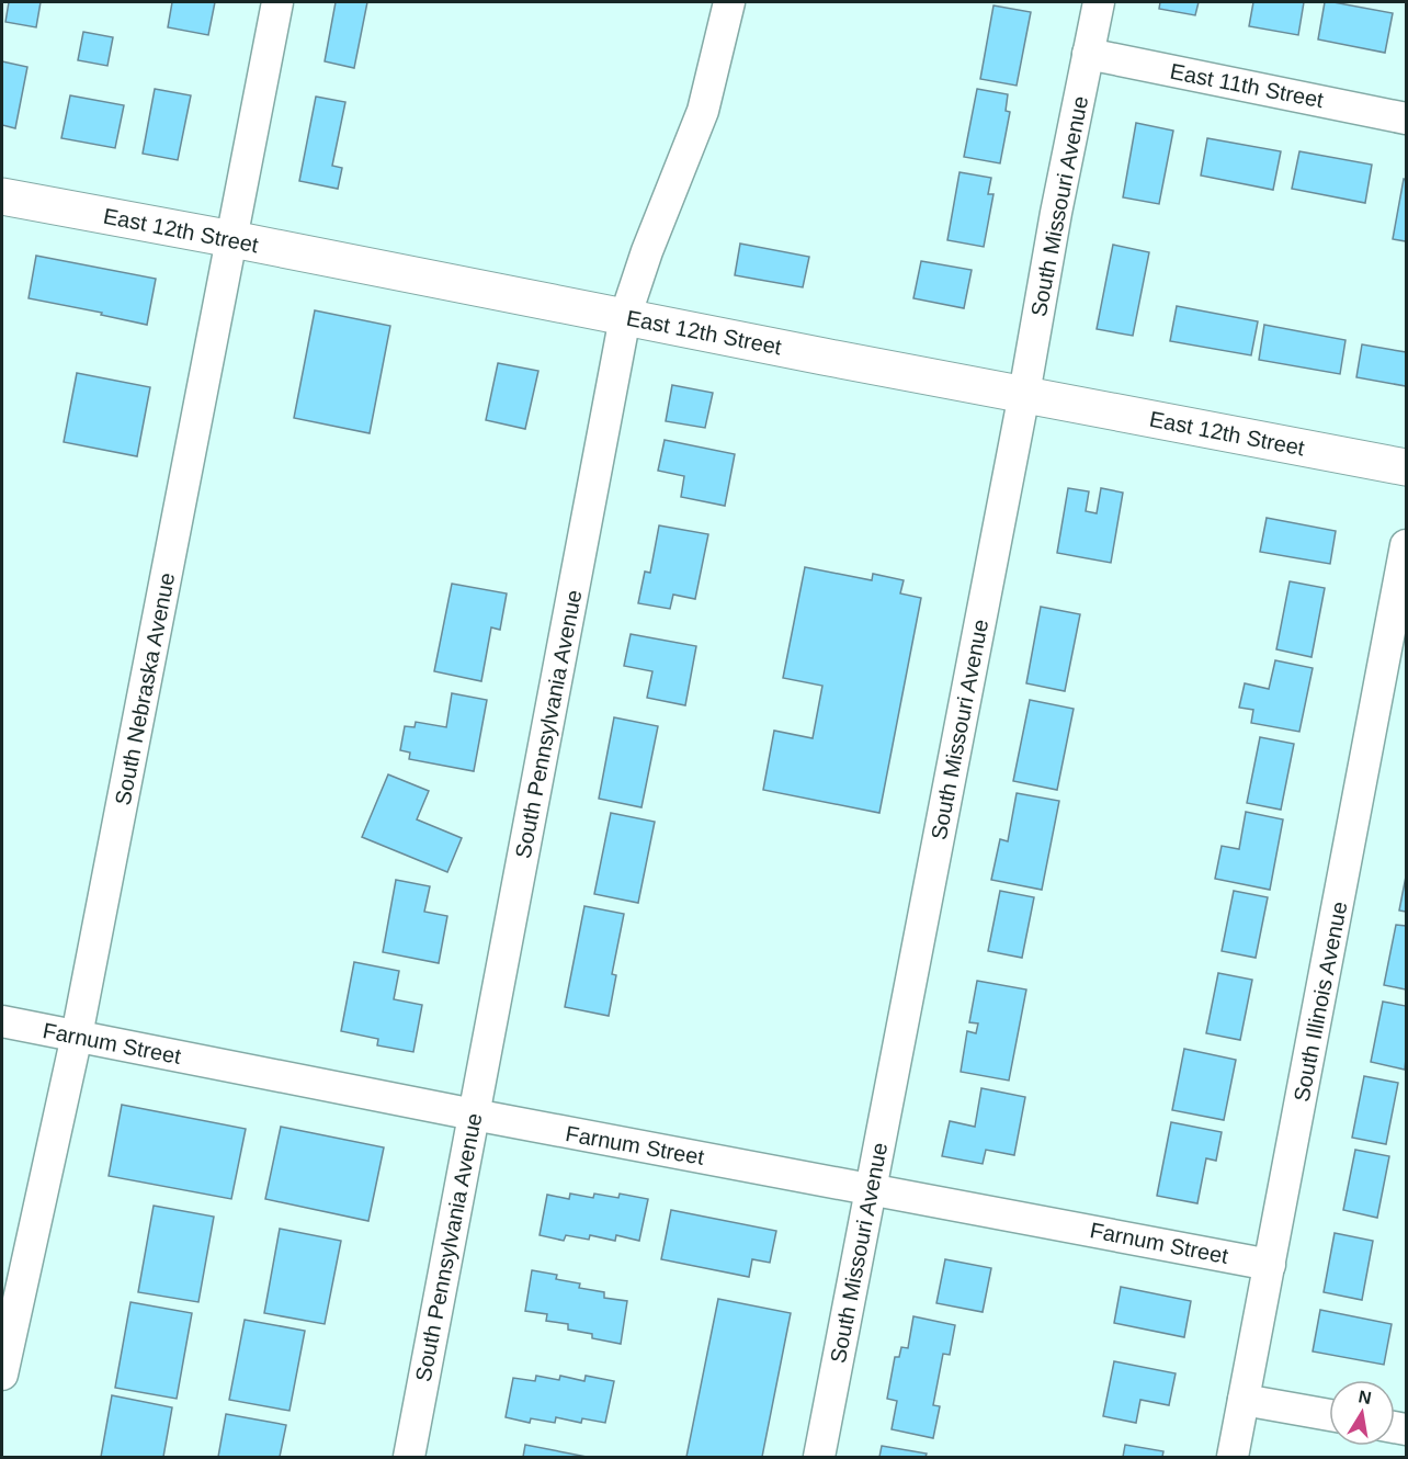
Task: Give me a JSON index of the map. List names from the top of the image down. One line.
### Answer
{"streets":{"street":["East 11th Street","South Missouri Avenue","East 12th Street","South Nebraska Avenue","South Pennsylvania Avenue","South Illinois Avenue","Farnum Street"]},"crossings":[["East 11th Street","South Missouri Avenue"],["South Missouri Avenue","East 12th Street"],["South Missouri Avenue","Farnum Street"],["East 12th Street","South Nebraska Avenue"],["East 12th Street","South Pennsylvania Avenue"],["South Nebraska Avenue","Farnum Street"],["South Pennsylvania Avenue","Farnum Street"],["South Illinois Avenue","Farnum Street"]],"north":"top"}
